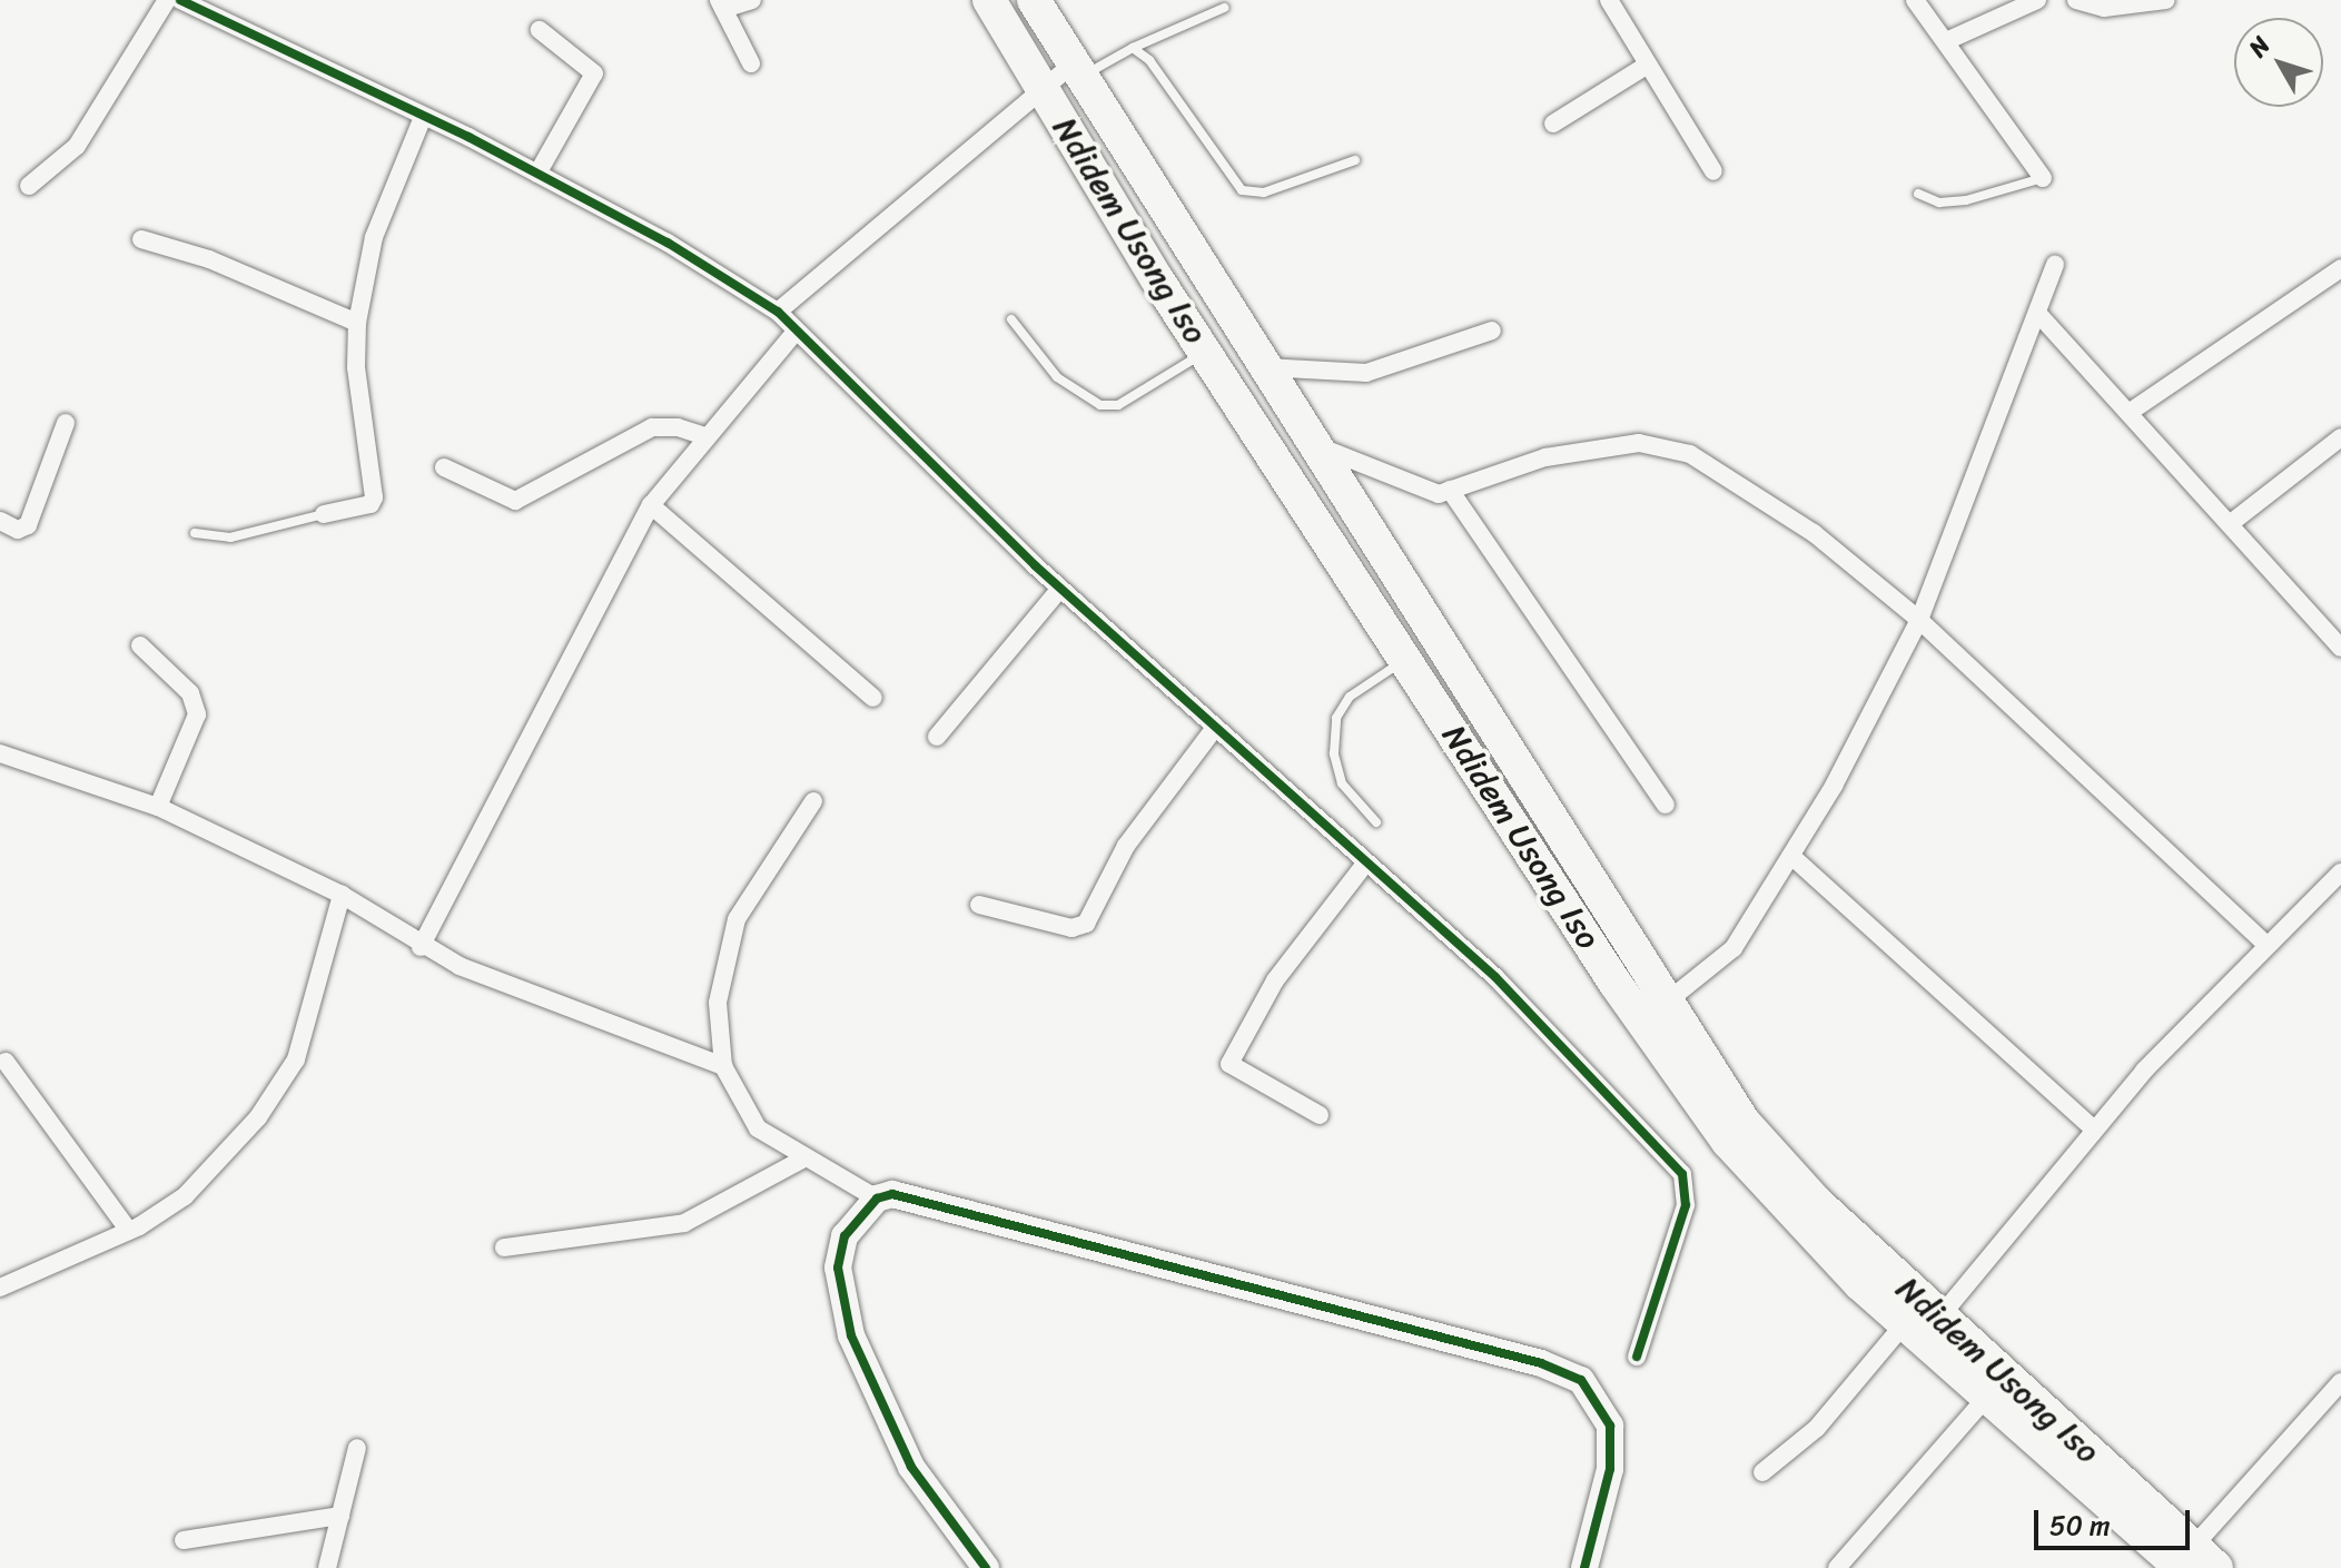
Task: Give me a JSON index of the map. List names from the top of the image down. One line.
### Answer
{"streets":{"highway":["Ndidem Usong Iso"]},"scale_bar":"50 m","north":"top left"}
